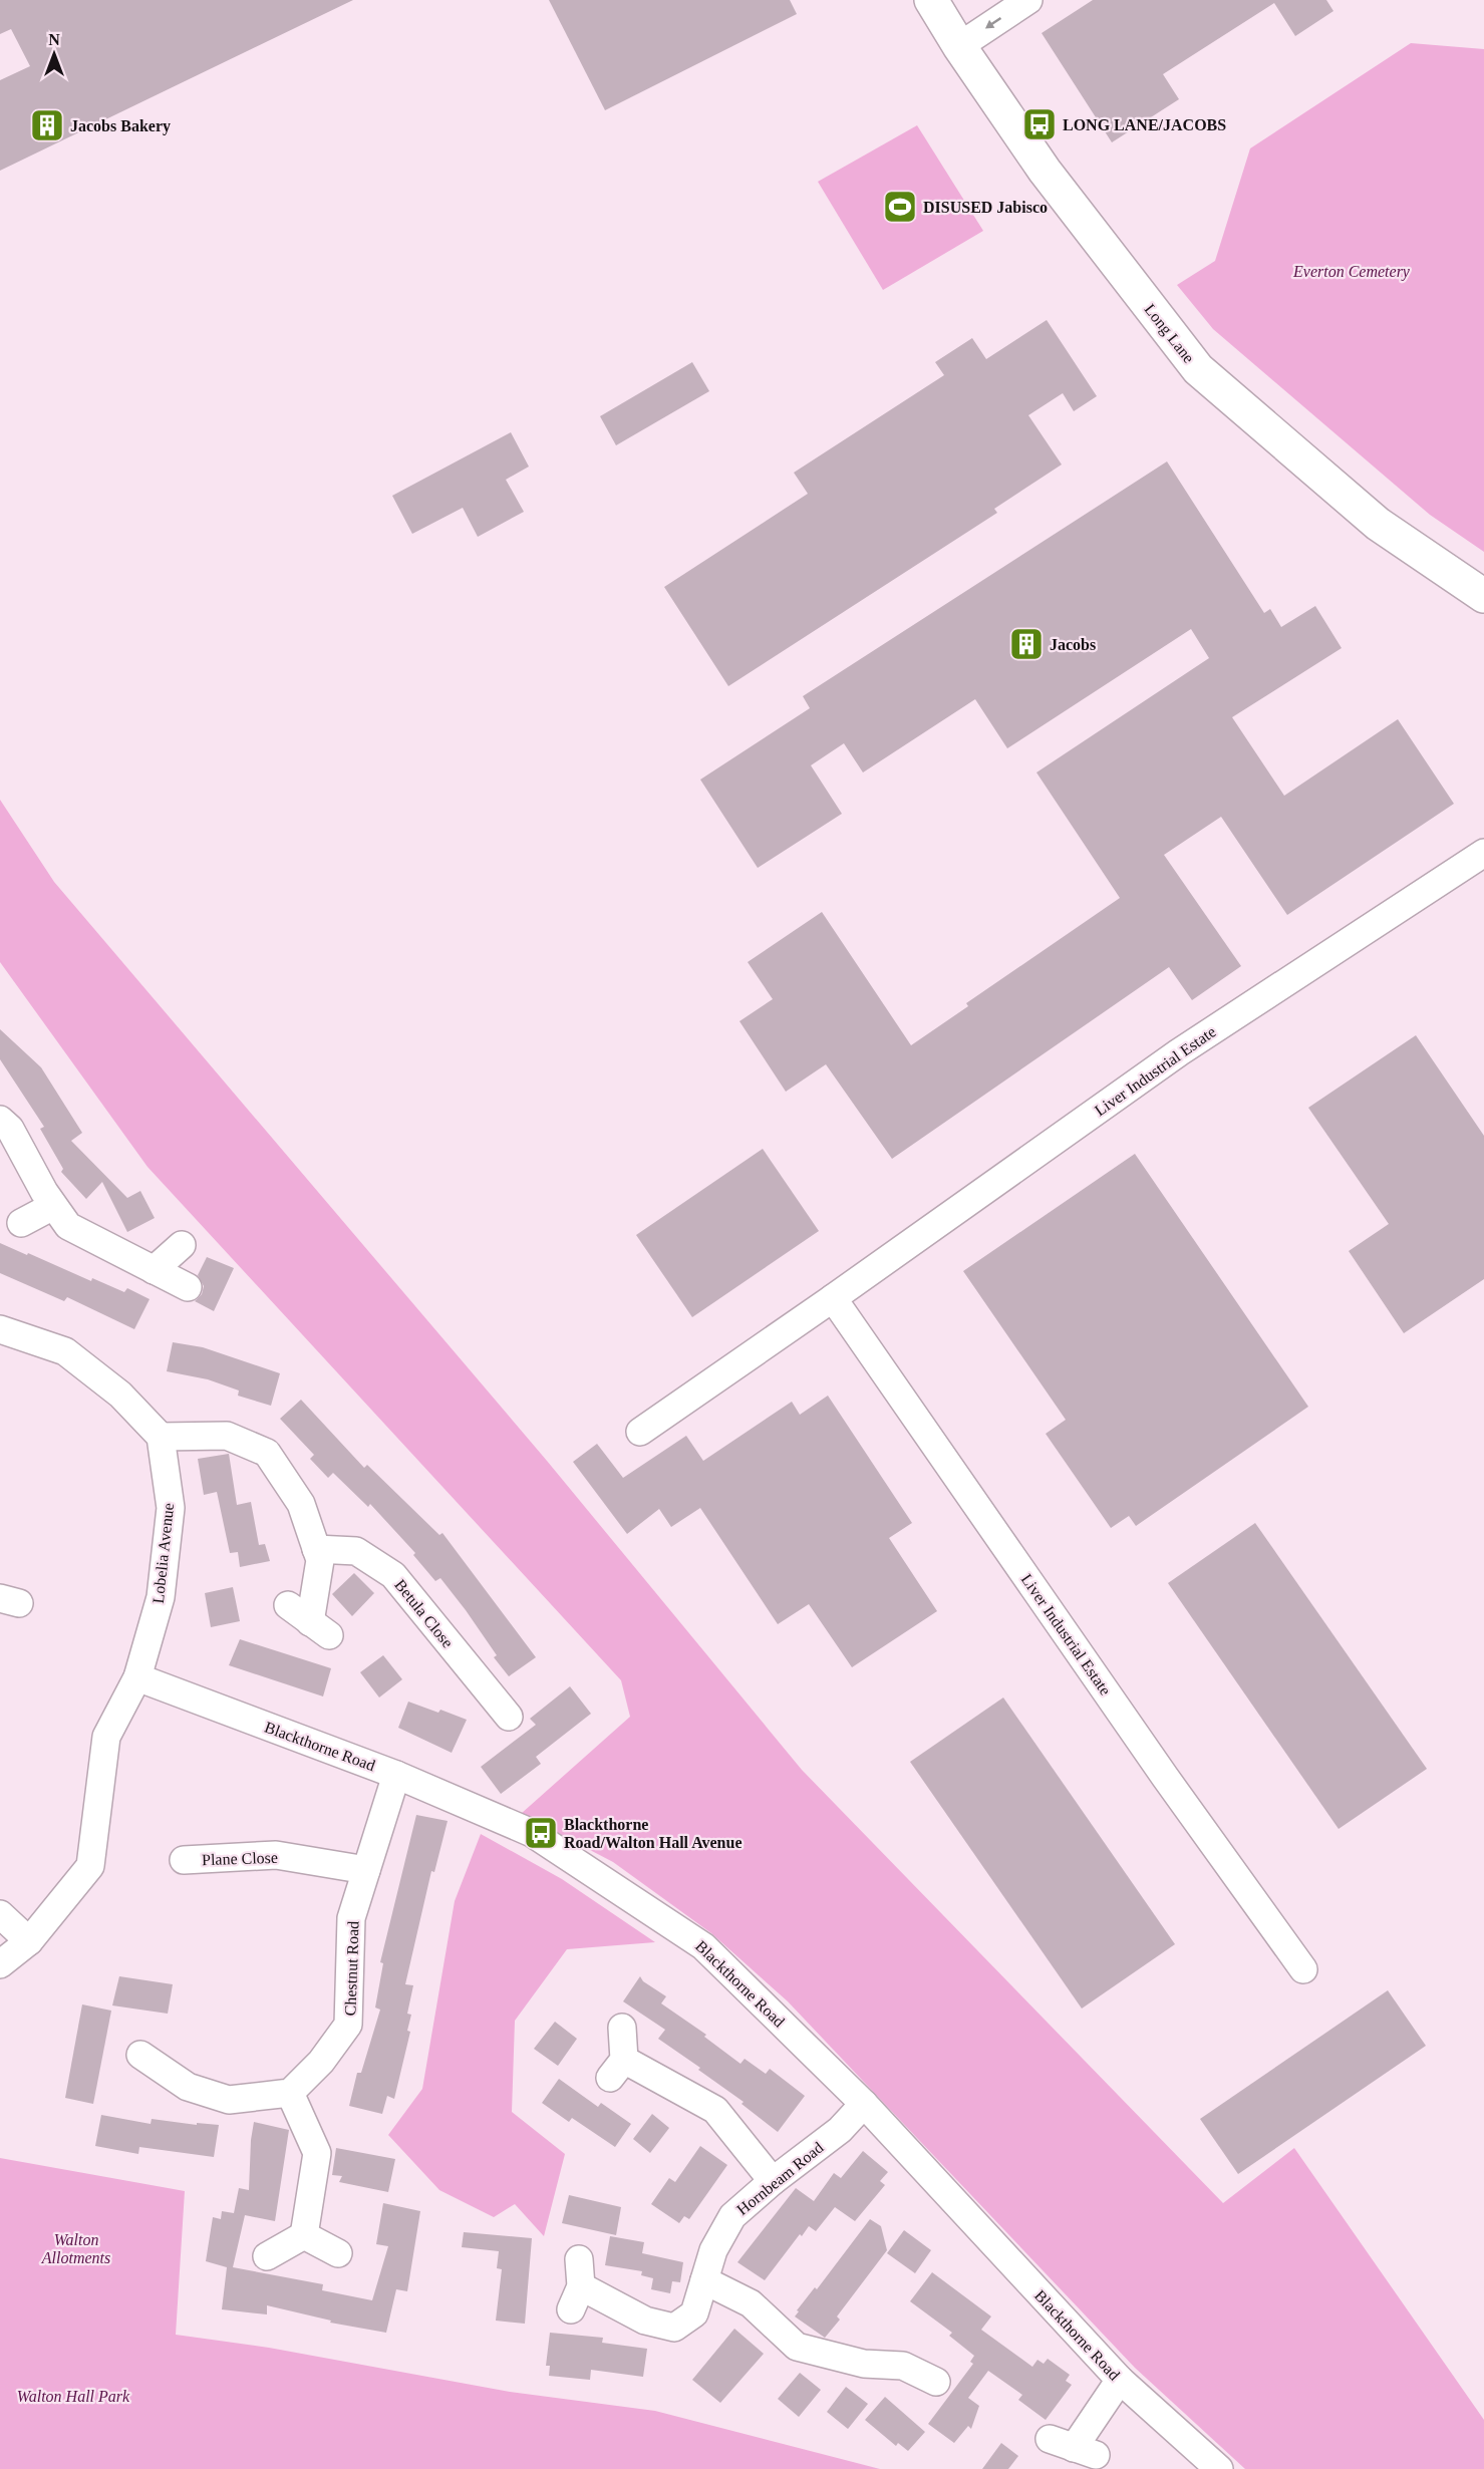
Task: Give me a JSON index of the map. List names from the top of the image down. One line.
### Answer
{"streets":{"main road":["Long Lane"],"street":["Liver Industrial Estate","Lobelia Avenue","Betula Close","Blackthorne Road","Plane Close","Chestnut Road","Hornbeam Road"]},"crossings":[["Lobelia Avenue","Blackthorne Road"],["Blackthorne Road","Chestnut Road"],["Blackthorne Road","Hornbeam Road"],["Plane Close","Chestnut Road"]],"parks":["Everton Cemetery","Walton Allotments","Walton Hall Park"],"places":{"bus stop":["LONG LANE/JACOBS","Blackthorne Road/Walton Hall Avenue"],"building":["Jacobs Bakery","Jacobs"],"sports":["DISUSED Jabisco"]},"north":"top"}
